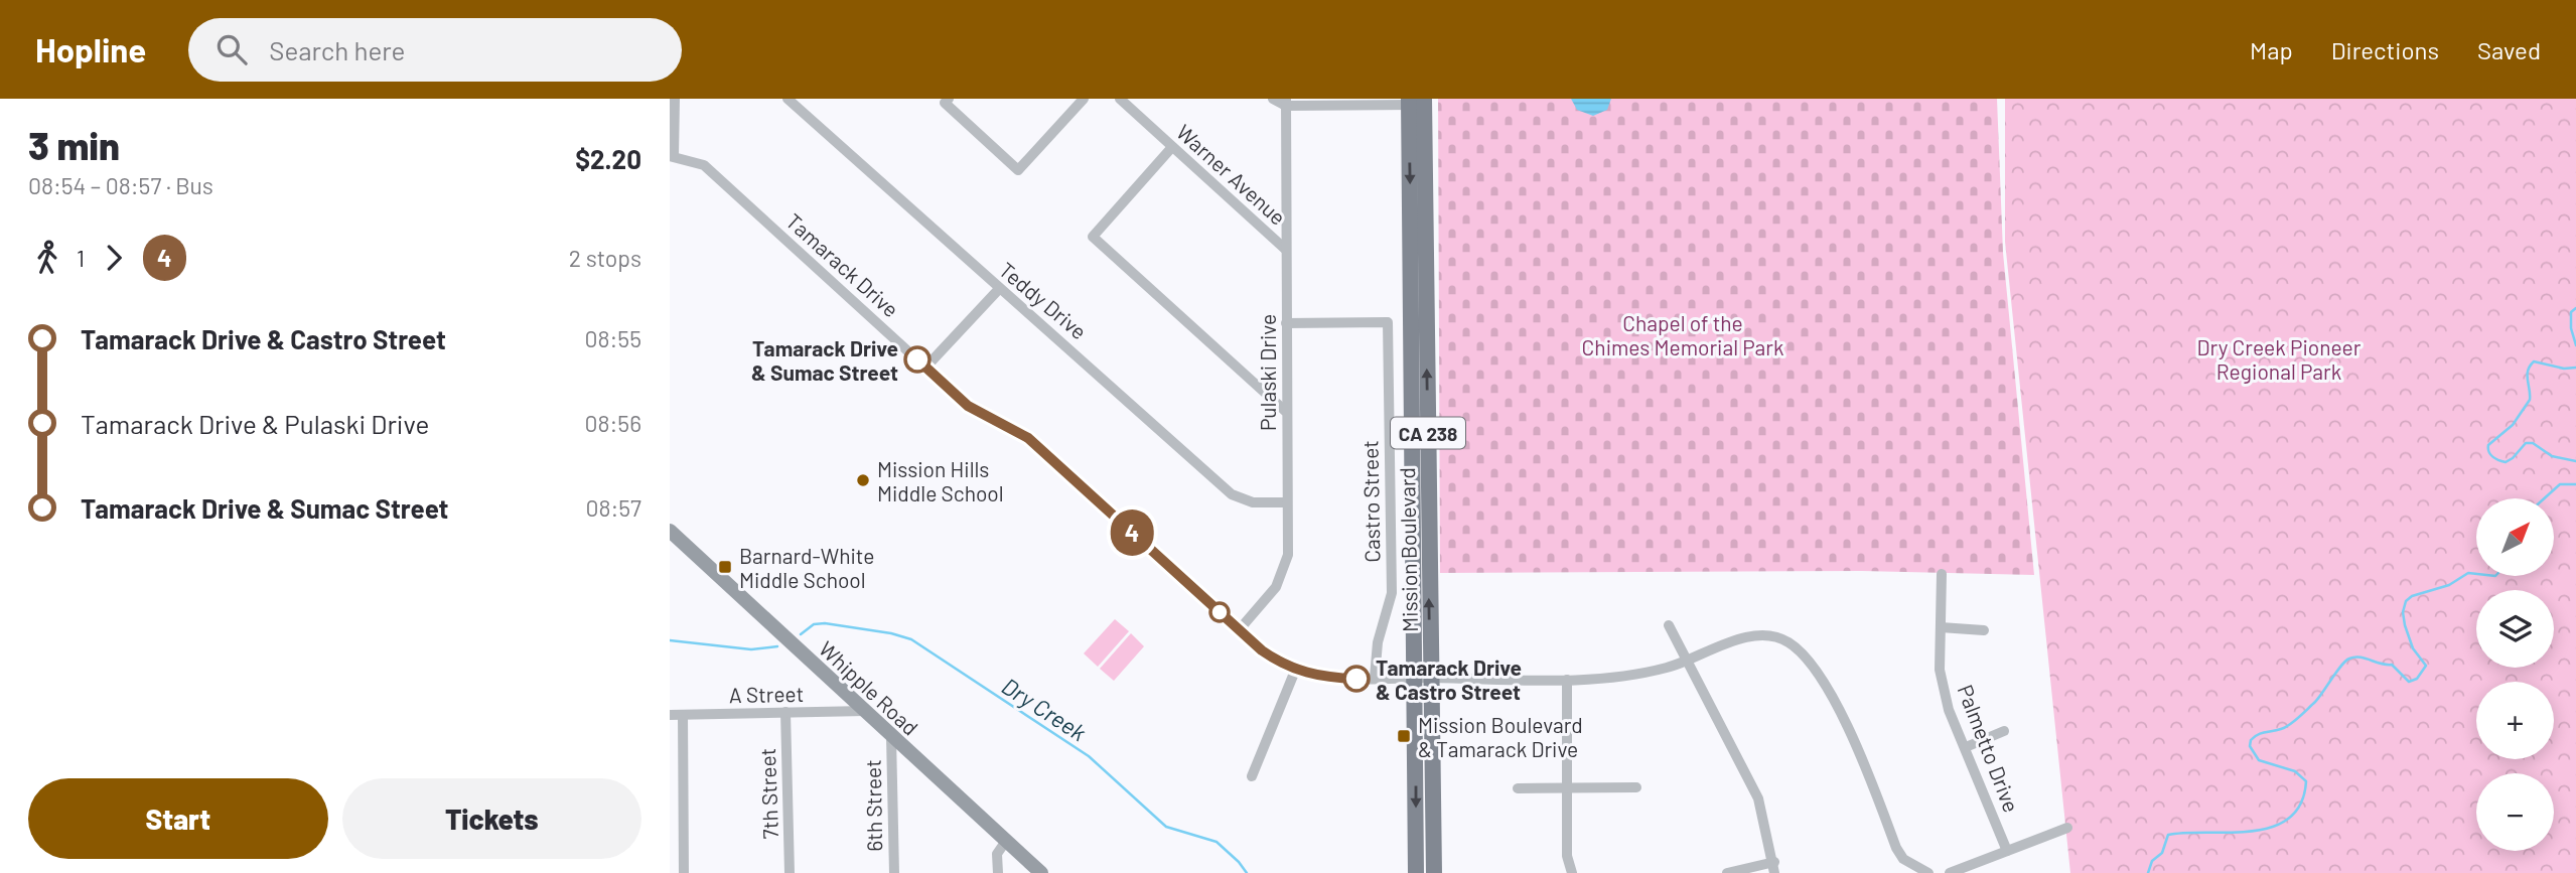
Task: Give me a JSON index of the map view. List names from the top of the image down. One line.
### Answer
{"streets":{"main road":["CA 238","Mission Boulevard","Whipple Road"],"street":["Warner Avenue","Tamarack Drive","Teddy Drive","Pulaski Drive","Castro Street","A Street","Palmetto Drive","7th Street","6th Street"]},"crossings":[["Warner Avenue","Pulaski Drive"],["Tamarack Drive","Pulaski Drive"],["Tamarack Drive","Castro Street"],["Tamarack Drive","Mission Boulevard"],["Teddy Drive","Pulaski Drive"],["Pulaski Drive","Castro Street"],["Whipple Road","A Street"],["Whipple Road","6th Street"],["A Street","7th Street"]],"water":["Dry Creek"],"parks":["Chapel of the Chimes Memorial Park","Dry Creek Pioneer Regional Park"],"places":{"other":["Tamarack Drive & Sumac Street","Mission Hills Middle School","Tamarack Drive & Castro Street"],"transit":["Barnard-White Middle School","Mission Boulevard & Tamarack Drive"]},"lines":["bus line 4"],"north":"top right","page":{"header":"Hopline","search":"Search here","nav":["Map","Directions","Saved"],"heading":["3 min","08:54 – 08:57 · Bus","$2.20"],"on_map":"4","legs":["1","4","2 stops"],"list":[{"name":"Tamarack Drive & Castro Street","value":"08:55"},{"name":"Tamarack Drive & Pulaski Drive","value":"08:56"},{"name":"Tamarack Drive & Sumac Street","value":"08:57"}],"map_buttons":["+","−"],"buttons":["Start","Tickets"]}}
